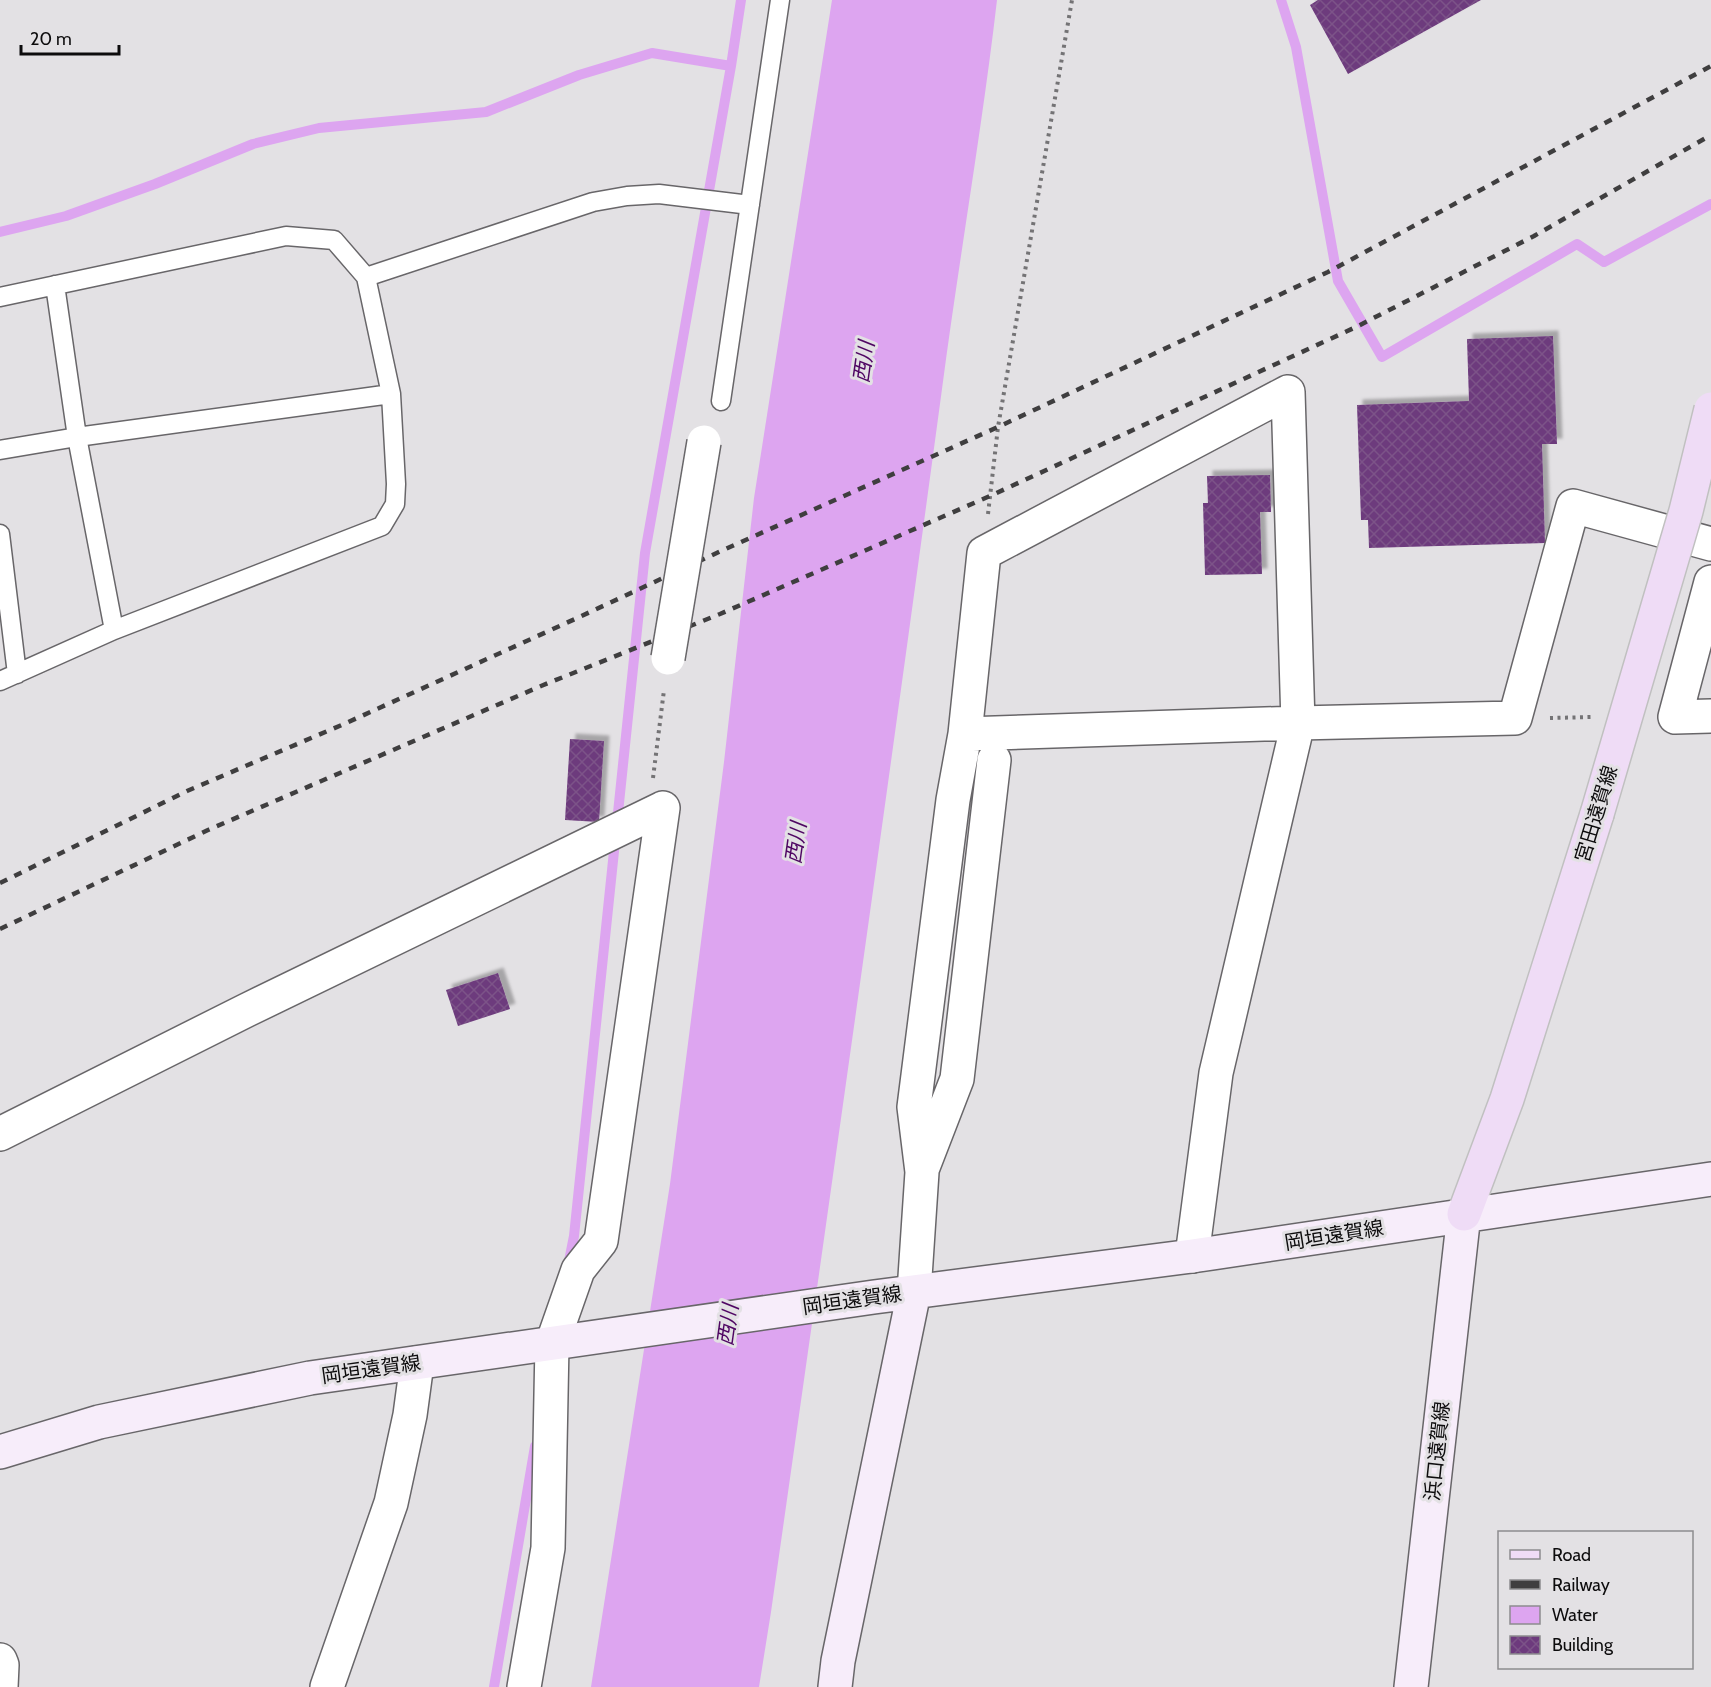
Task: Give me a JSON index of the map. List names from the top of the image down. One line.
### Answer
{"streets":{"main road":["宮田遠賀線","岡垣遠賀線","浜口遠賀線"]},"crossings":[["宮田遠賀線","岡垣遠賀線"],["宮田遠賀線","浜口遠賀線"],["岡垣遠賀線","浜口遠賀線"]],"water":["西川"],"legend":["Road","Railway","Water","Building"],"scale_bar":"20 m"}
